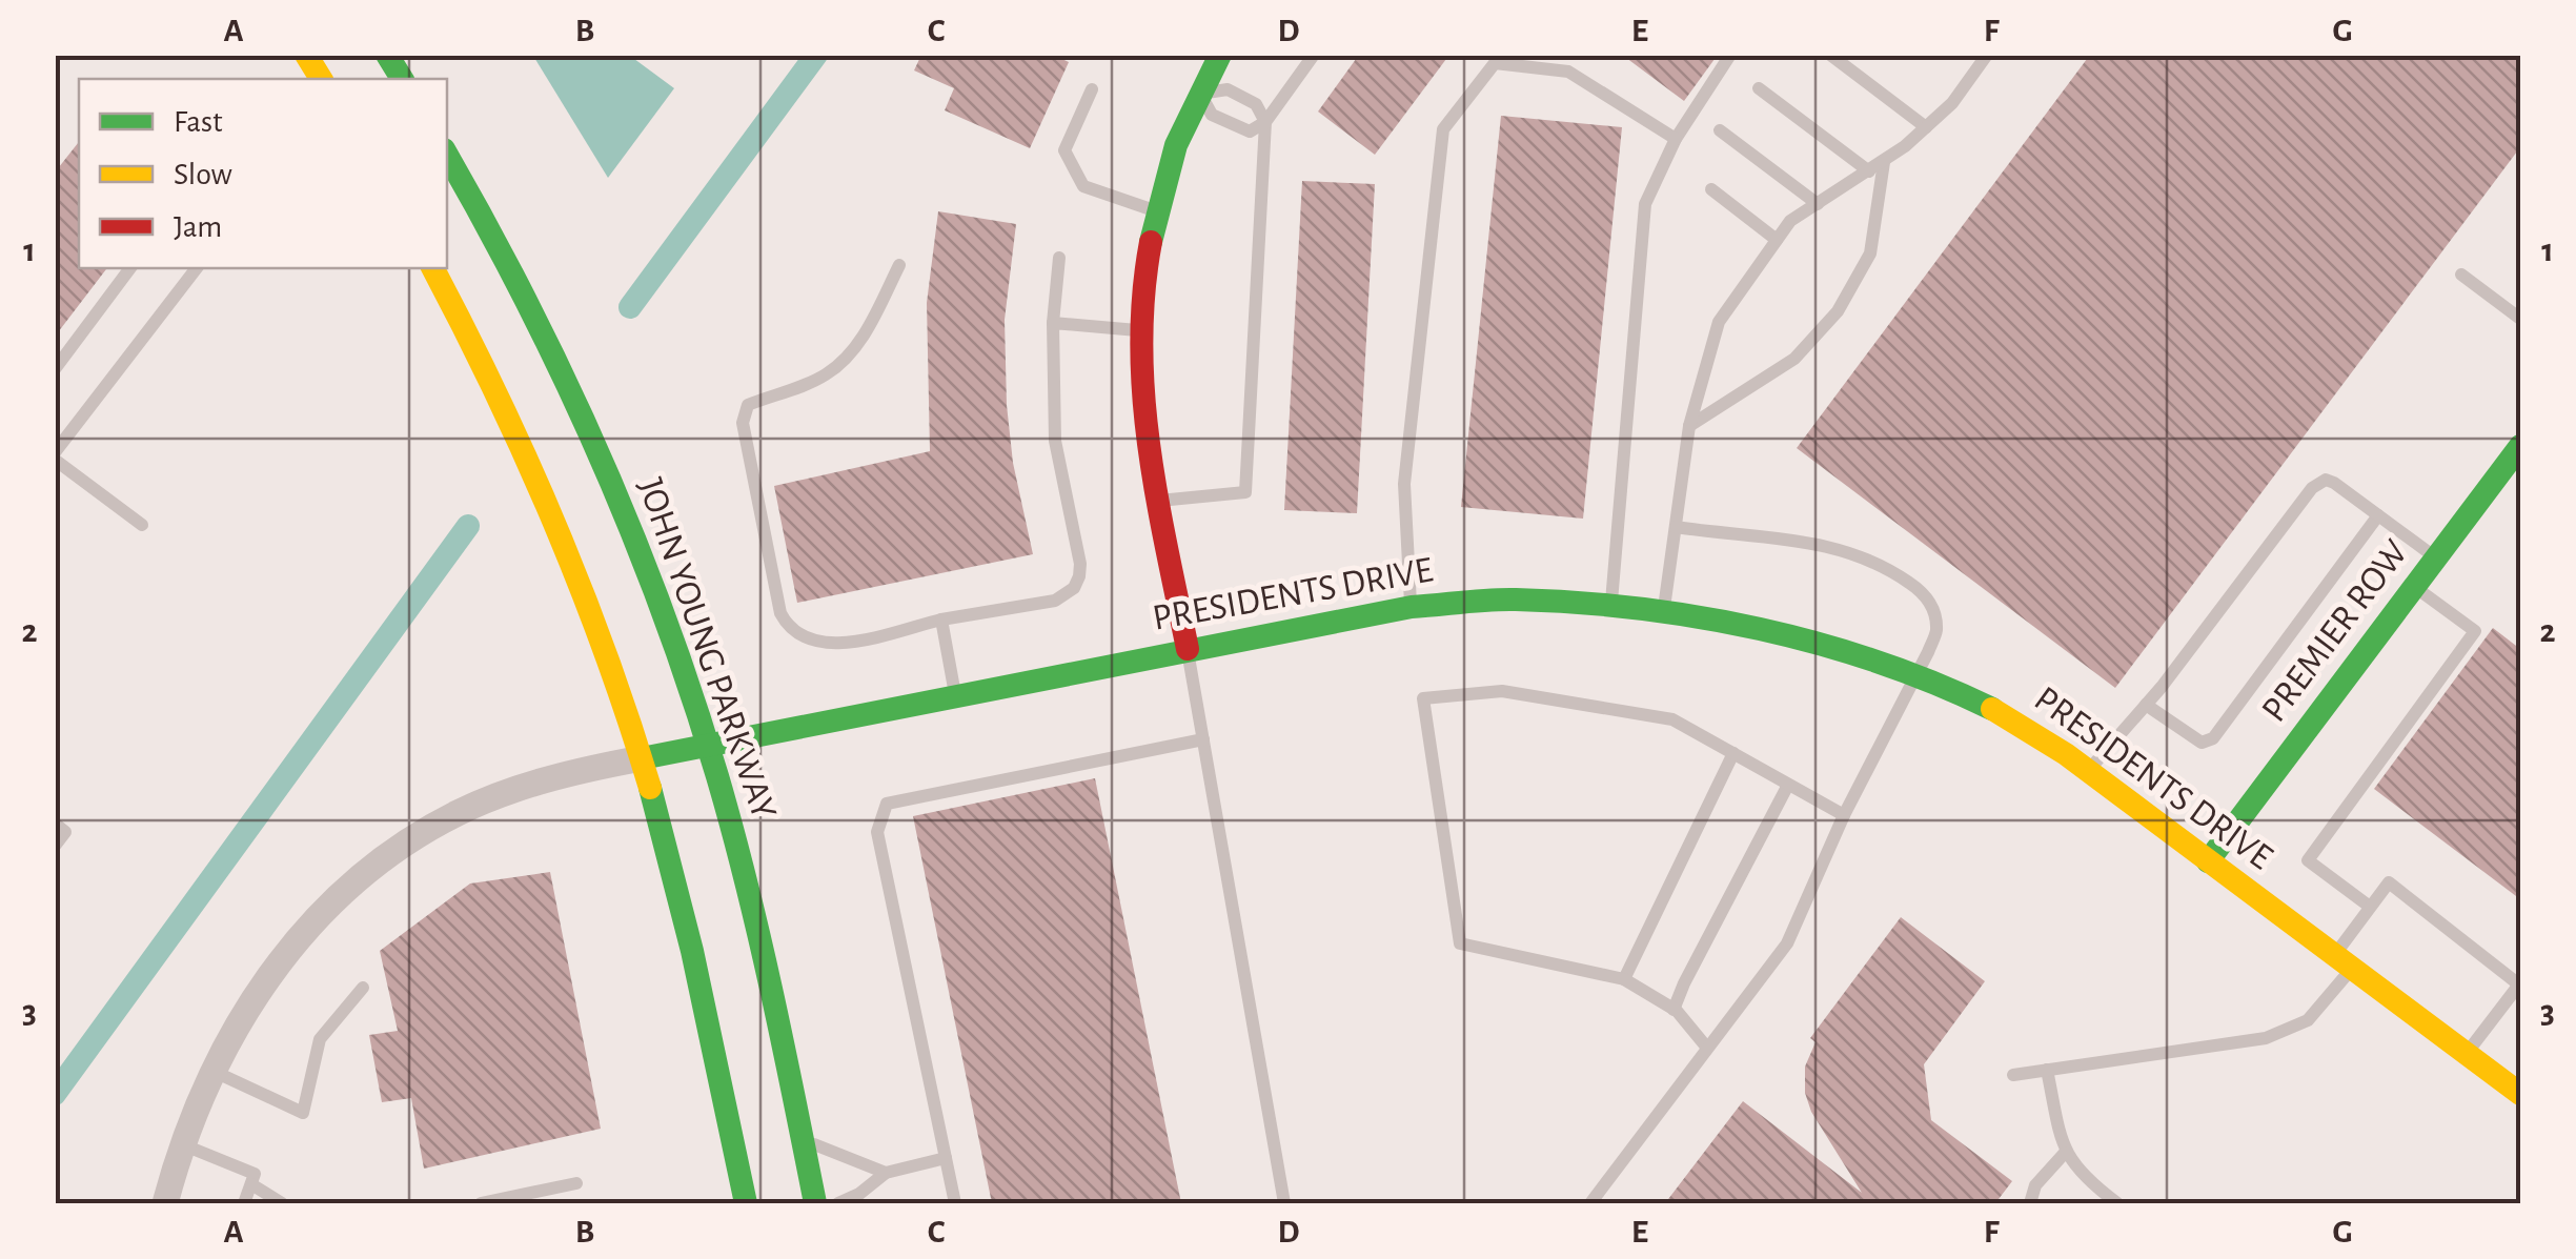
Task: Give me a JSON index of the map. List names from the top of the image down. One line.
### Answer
{"streets":{"main road":["PRESIDENTS DRIVE","PREMIER ROW","JOHN YOUNG PARKWAY"]},"crossings":[["PRESIDENTS DRIVE","PREMIER ROW"],["PRESIDENTS DRIVE","JOHN YOUNG PARKWAY"]],"legend":["Fast","Slow","Jam"],"grid":{"columns":["A","B","C","D","E","F","G"],"rows":["1","2","3"]}}
